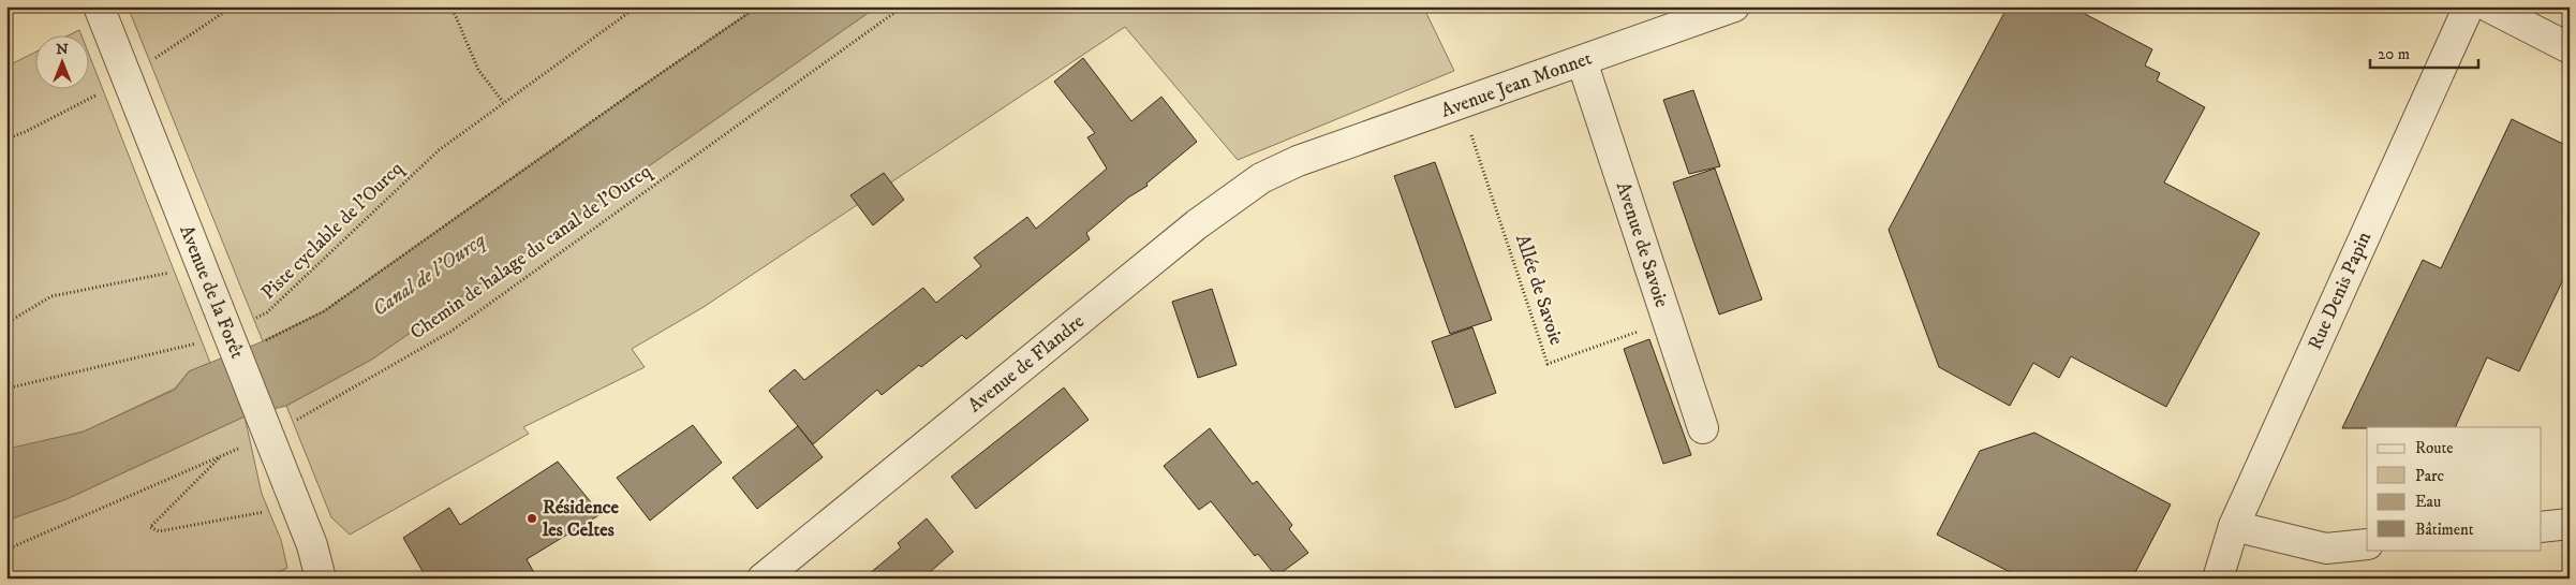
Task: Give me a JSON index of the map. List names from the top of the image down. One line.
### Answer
{"streets":{"street":["Avenue Jean Monnet","Avenue de Savoie","Rue Denis Papin","Avenue de la Forêt","Avenue de Flandre"],"path":["Piste cyclable de l'Ourcq","Chemin de halage du canal de l'Ourcq","Allée de Savoie"]},"crossings":[["Avenue Jean Monnet","Avenue de Savoie"],["Avenue Jean Monnet","Allée de Savoie"],["Avenue Jean Monnet","Avenue de Flandre"],["Avenue de Savoie","Allée de Savoie"]],"water":["Canal de l'Ourcq"],"places":["Résidence les Celtes"],"legend":["Route","Parc","Eau","Bâtiment"],"scale_bar":"20 m","north":"top"}
